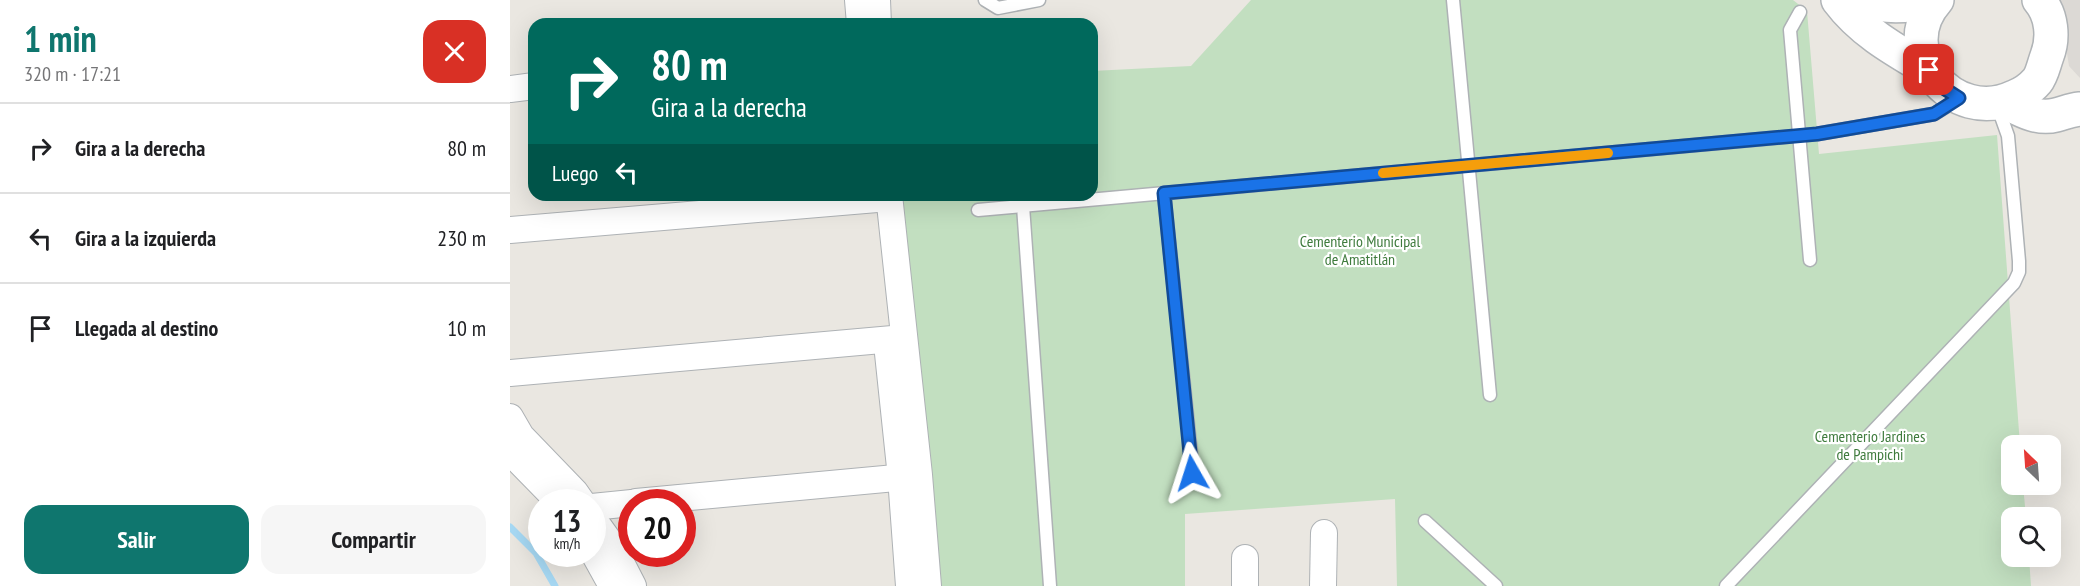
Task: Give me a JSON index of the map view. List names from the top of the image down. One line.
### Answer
{"parks":["Cementerio Municipal de Amatitlán","Cementerio Jardines de Pampichi"],"north":"top left","page":{"heading":["1 min","320 m · 17:21"],"turn":["80 m","Gira a la derecha"],"list":[{"name":"Gira a la derecha","value":"80 m"},{"name":"Gira a la izquierda","value":"230 m"},{"name":"Llegada al destino","value":"10 m"}],"then":"Luego","speed":"13 km/h","limit":"20","buttons":["Salir","Compartir"]}}
